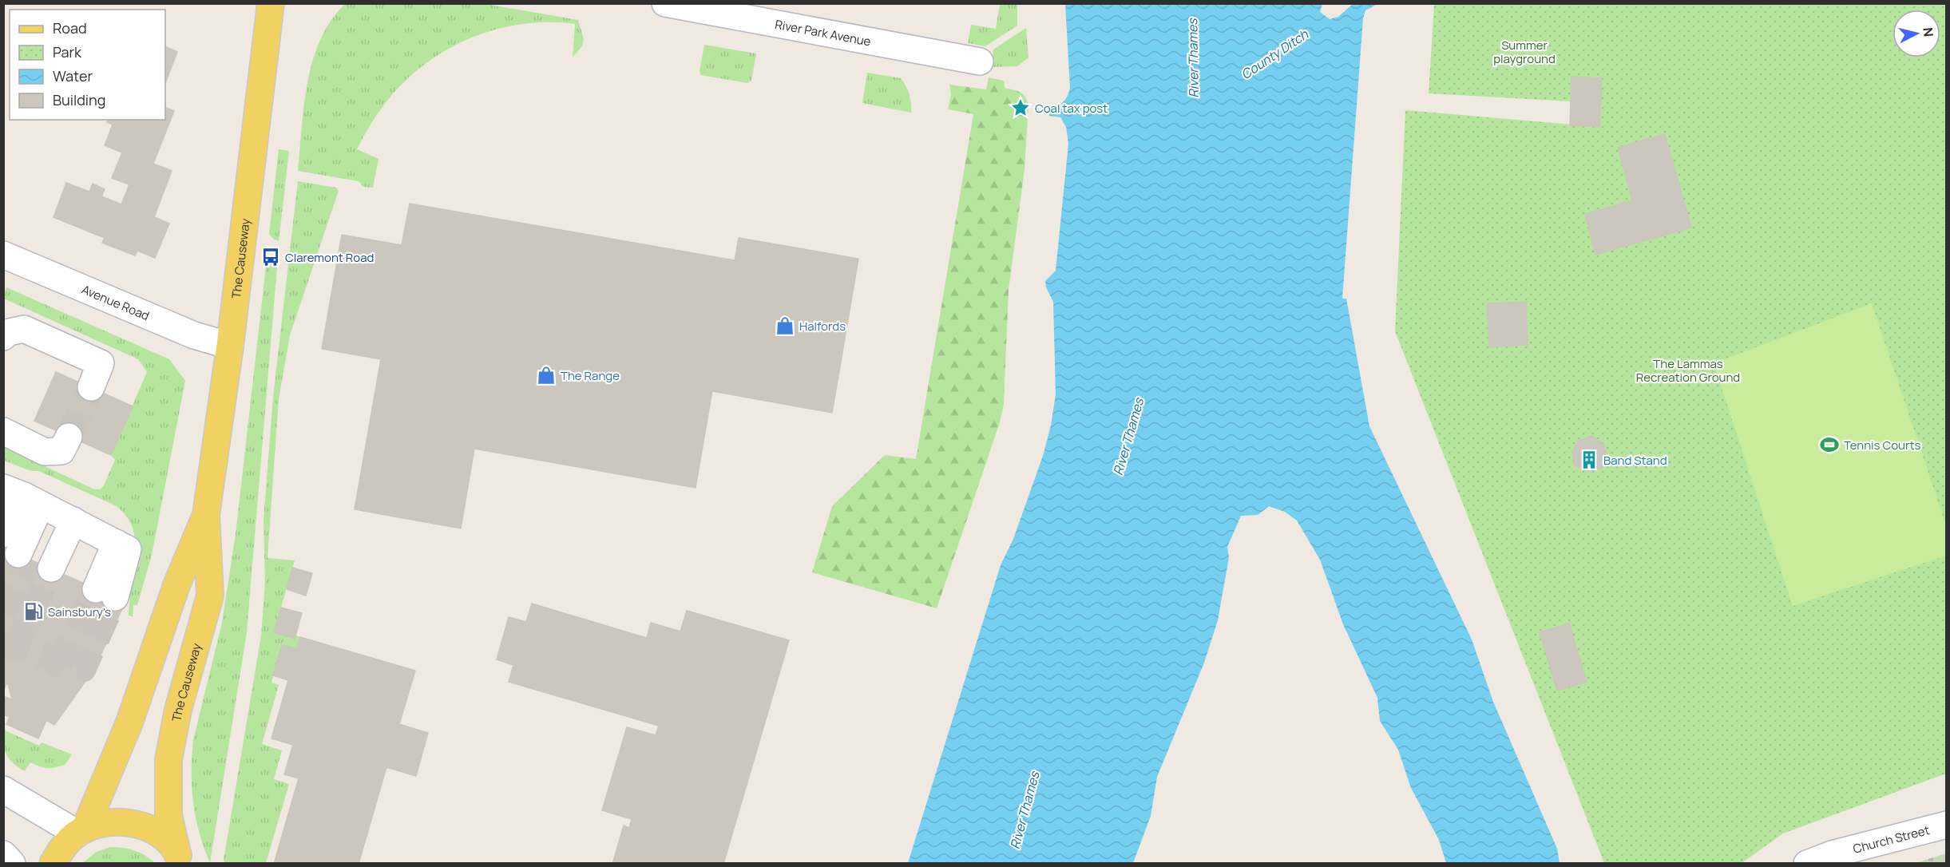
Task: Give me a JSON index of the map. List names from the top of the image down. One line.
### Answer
{"streets":{"main road":["The Causeway"],"street":["River Park Avenue","Avenue Road","Church Street"]},"crossings":[["The Causeway","Avenue Road"]],"water":["County Ditch","River Thames"],"parks":["Summer playground","The Lammas Recreation Ground"],"places":{"place":["Coal tax post"],"bus stop":["Claremont Road"],"shop":["Halfords","The Range"],"sports":["Tennis Courts"],"building":["Band Stand"],"fuel station":["Sainsbury's"]},"legend":["Road","Park","Water","Building"],"north":"right"}
